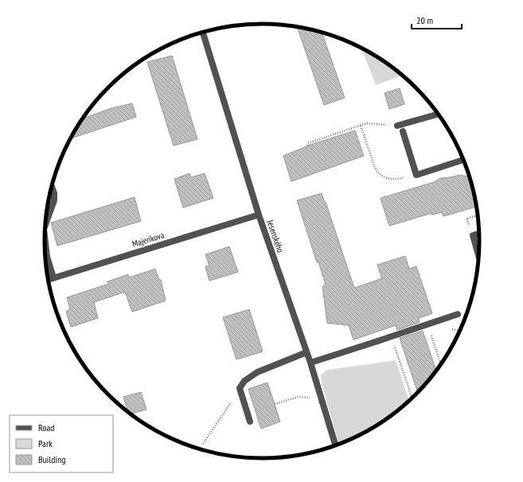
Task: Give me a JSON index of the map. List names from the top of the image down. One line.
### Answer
{"streets":{"street":["Jesenského","Majeríkova"]},"crossings":[["Jesenského","Majeríkova"]],"legend":["Road","Park","Building"],"scale_bar":"20 m"}
